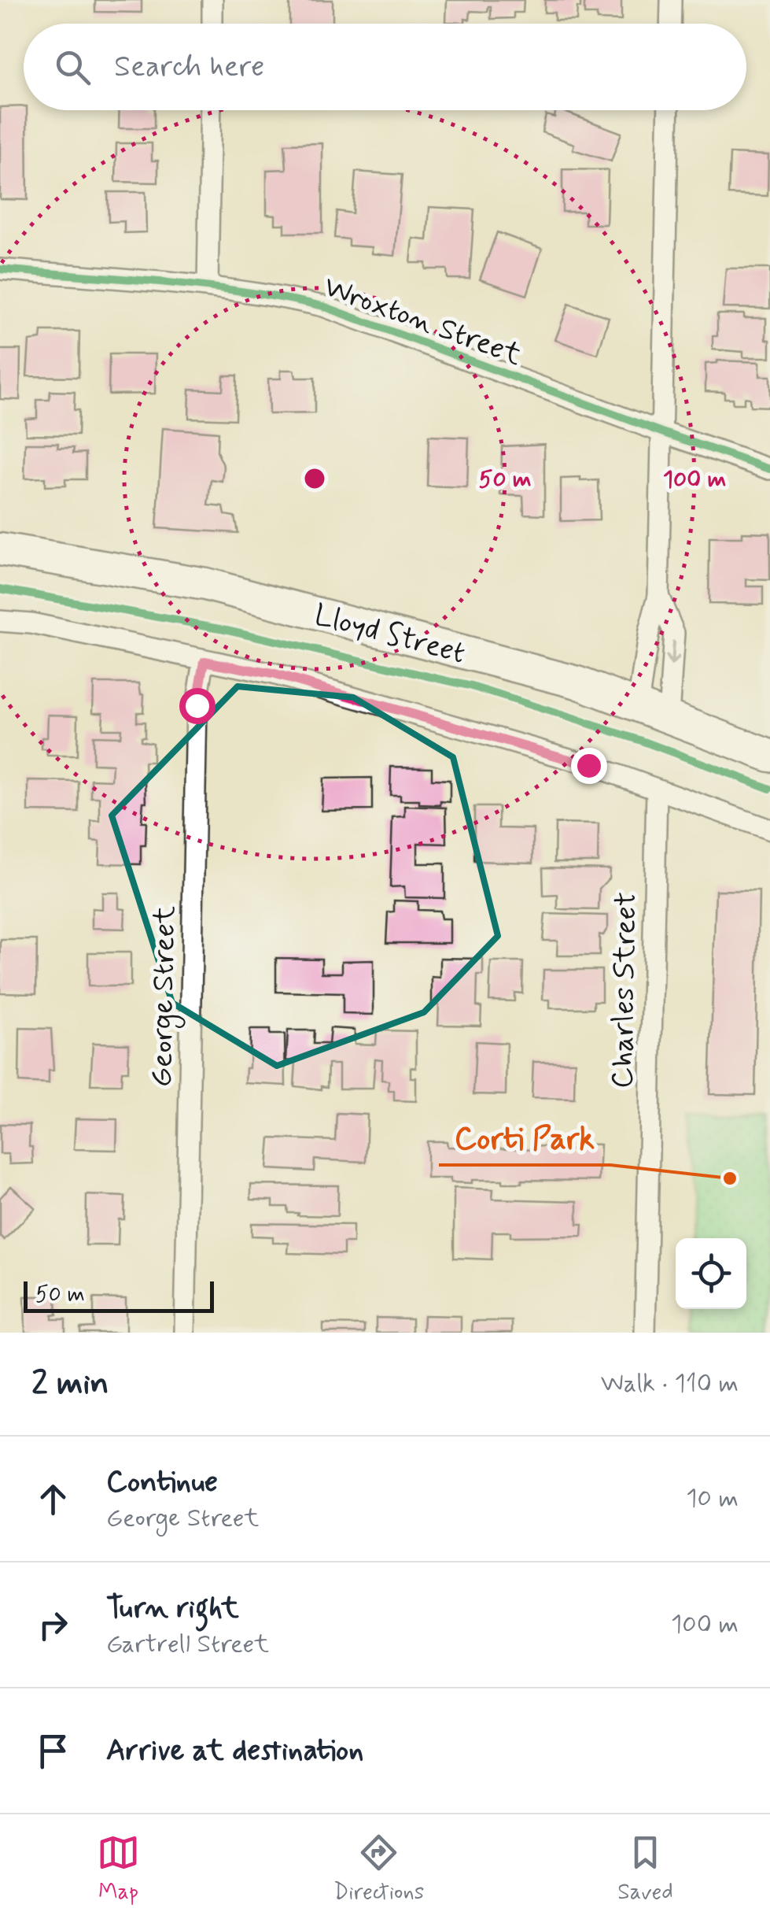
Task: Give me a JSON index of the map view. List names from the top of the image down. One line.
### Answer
{"streets":{"main road":["Lloyd Street"],"street":["Wroxton Street","Charles Street","George Street"]},"places":["Corti Park"],"scale_bar":"50 m","page":{"search":"Search here","scale":"50 m","heading":["2 min","Walk · 110 m"],"list":[["Continue","George Street","10 m"],["Turn right","Gartrell Street","100 m"],"Arrive at destination"],"nav":["Map","Directions","Saved"]},"rings":["50 m","100 m"]}
